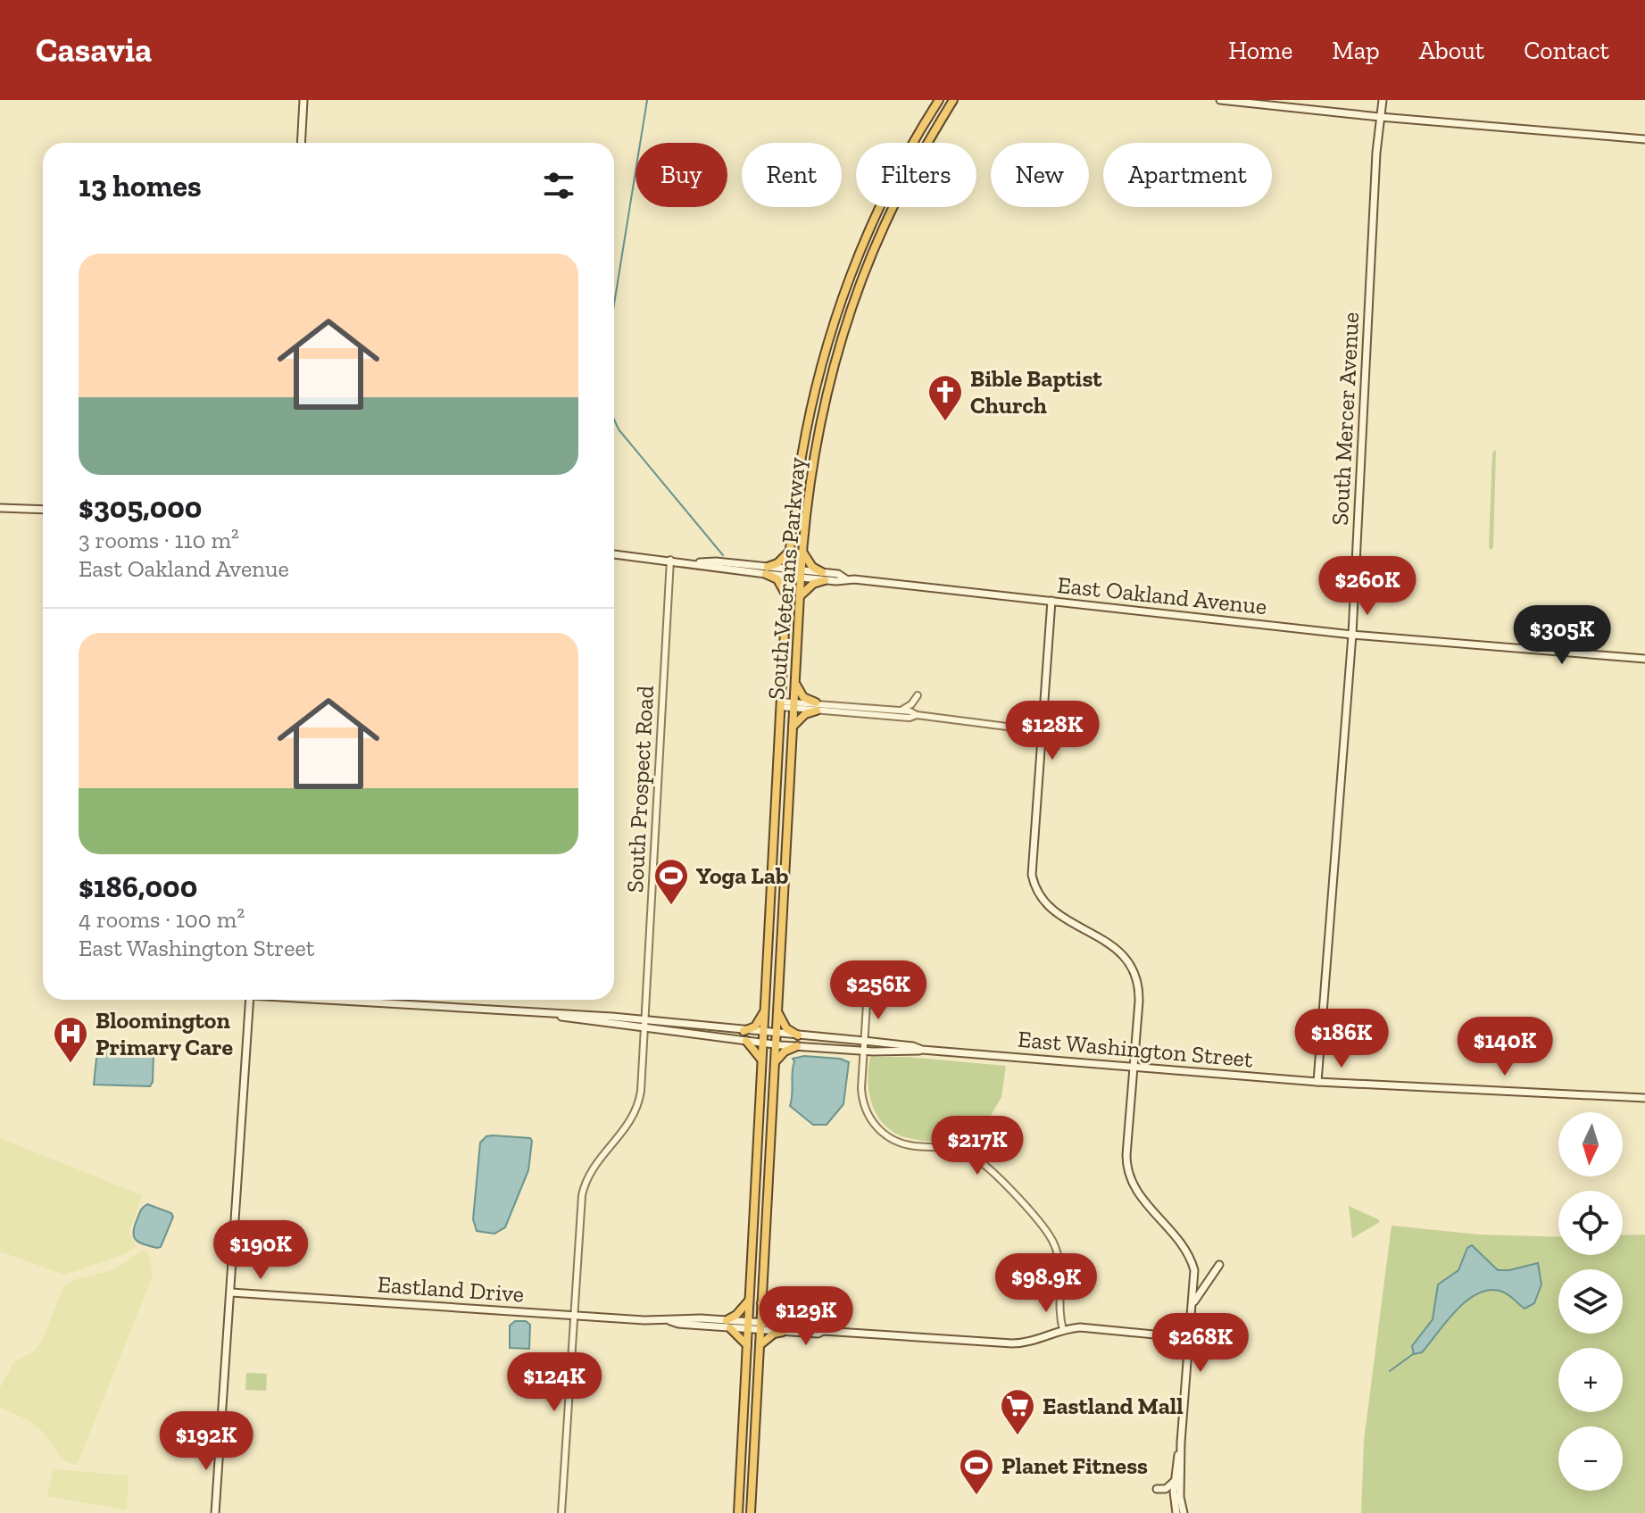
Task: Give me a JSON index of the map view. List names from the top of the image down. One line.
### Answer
{"streets":{"highway":["South Veterans Parkway"],"main road":["South Mercer Avenue","East Oakland Avenue","East Washington Street","Eastland Drive"],"street":["South Prospect Road"]},"crossings":[["South Mercer Avenue","East Oakland Avenue"],["South Mercer Avenue","East Washington Street"],["South Veterans Parkway","East Oakland Avenue"],["South Veterans Parkway","East Washington Street"],["South Veterans Parkway","Eastland Drive"],["East Oakland Avenue","South Prospect Road"],["South Prospect Road","East Washington Street"],["South Prospect Road","Eastland Drive"]],"places":{"church":["Bible Baptist Church"],"sports":["Yoga Lab","Planet Fitness"],"hospital":["Bloomington Primary Care"],"supermarket":["Eastland Mall"]},"north":"bottom","page":{"header":"Casavia","nav":["Home","Map","About","Contact"],"chip":["Buy","Rent","Filters","New","Apartment"],"heading":"13 homes","list":[{"name":"$305,000","note":"3 rooms · 110 m² · East Oakland Avenue"},{"name":"$186,000","note":"4 rooms · 100 m² · East Washington Street"}],"price":["$260K","$305K","$128K","$256K","$186K","$140K","$217K","$190K","$98.9K","$129K","$268K","$124K","$192K"],"map_buttons":["+","−"]}}
